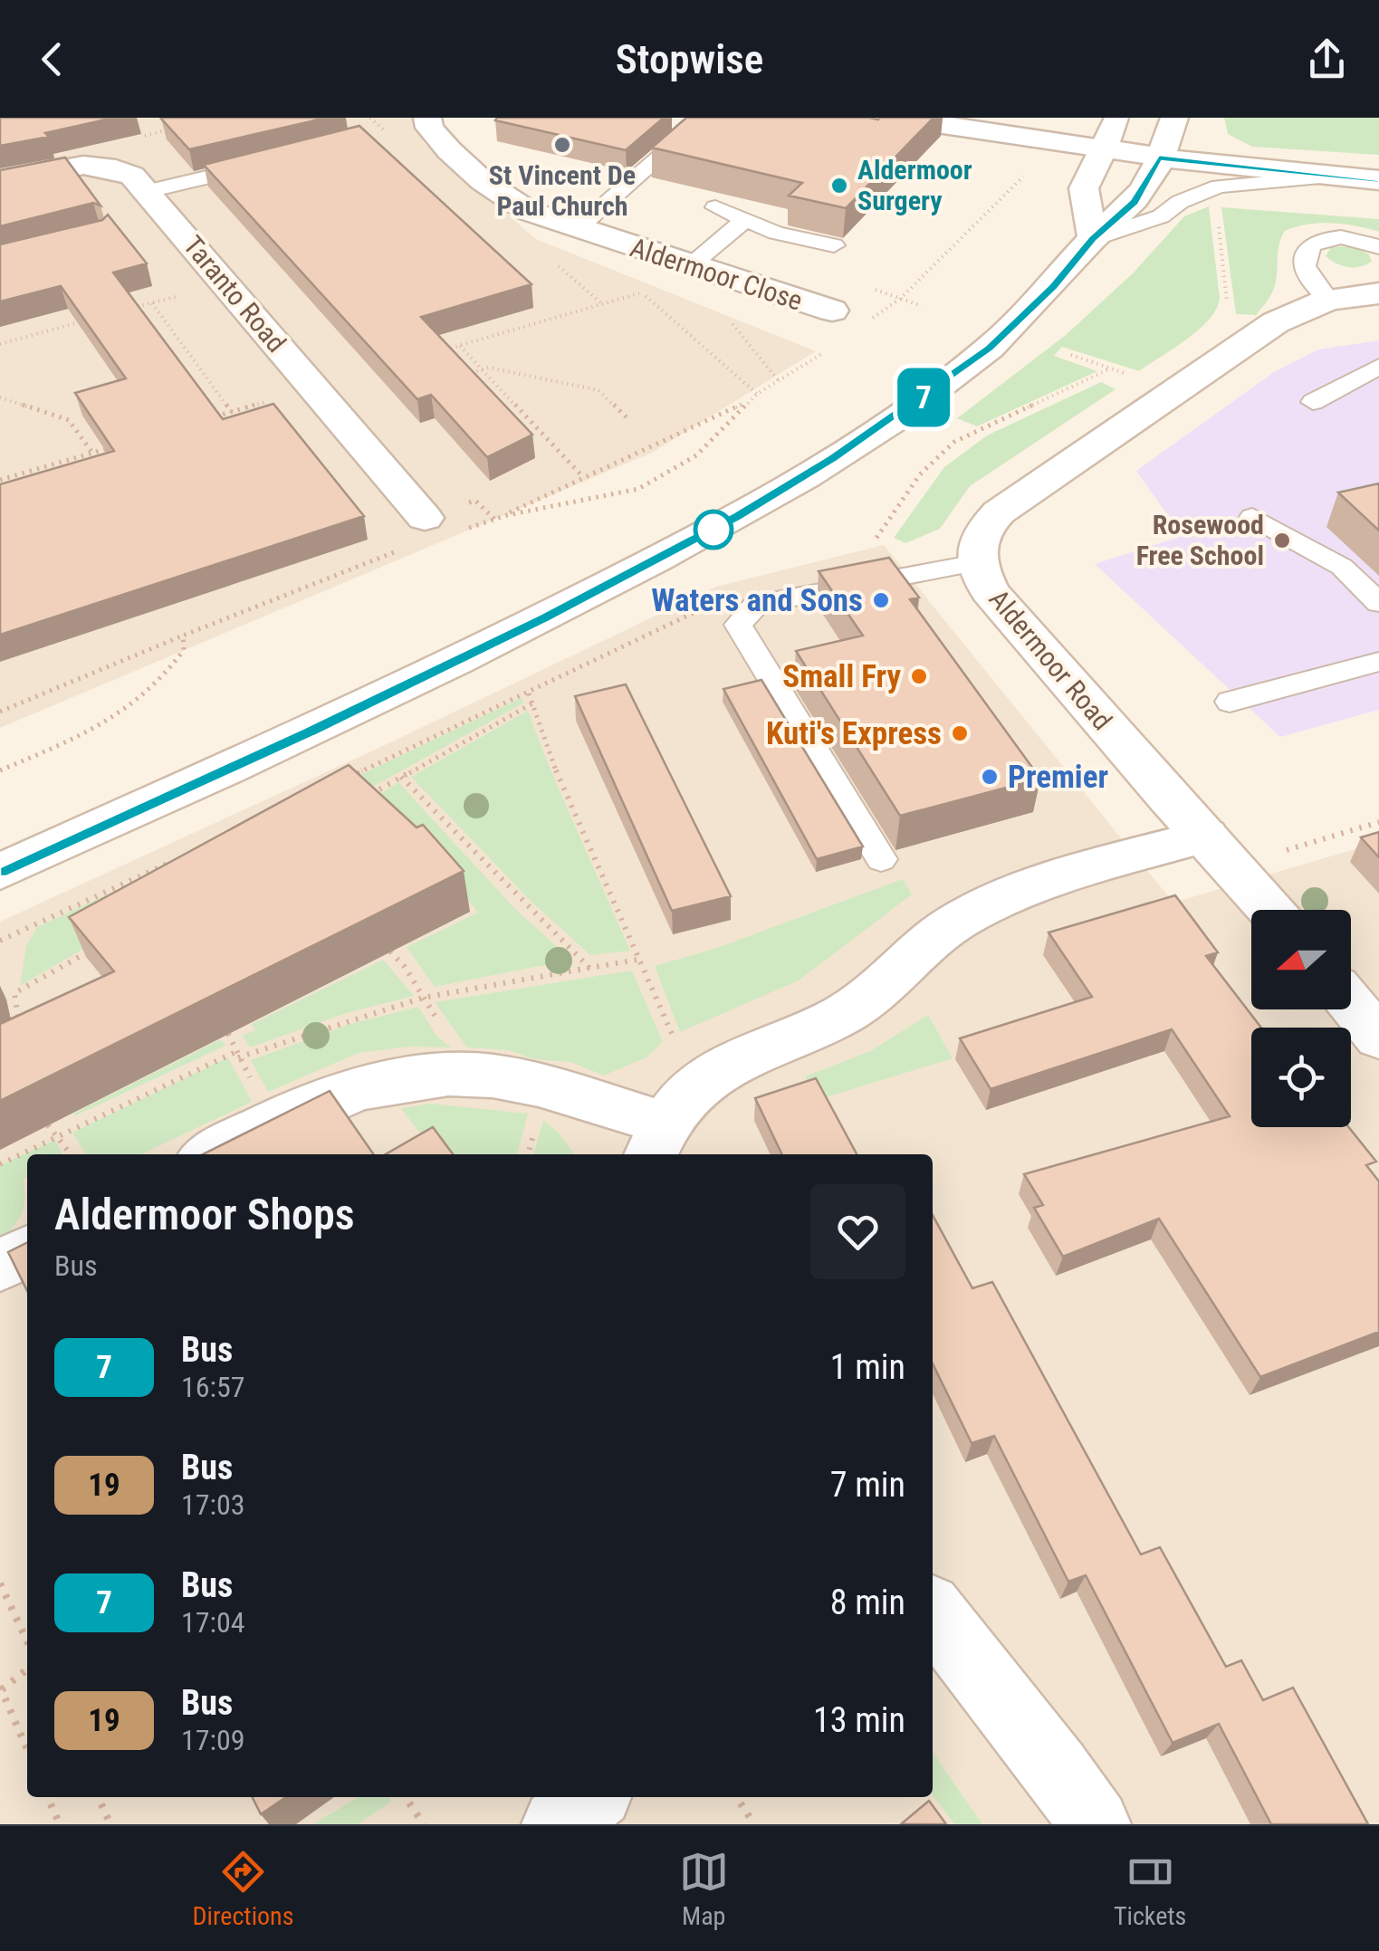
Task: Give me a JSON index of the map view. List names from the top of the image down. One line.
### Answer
{"streets":{"street":["Aldermoor Close","Taranto Road","Aldermoor Road"]},"places":["St Vincent De Paul Church","Aldermoor Surgery","Rosewood Free School","Waters and Sons","Small Fry","Kuti's Express","Premier"],"lines":["bus line 7"],"north":"left","page":{"header":"Stopwise","on_map":"7","heading":["Aldermoor Shops","Bus"],"list":[{"mark":"7","name":"Bus","note":"16:57","value":"1 min"},{"mark":"19","name":"Bus","note":"17:03","value":"7 min"},{"mark":"7","name":"Bus","note":"17:04","value":"8 min"},{"mark":"19","name":"Bus","note":"17:09","value":"13 min"}],"tabs":["Directions","Map","Tickets"]}}
